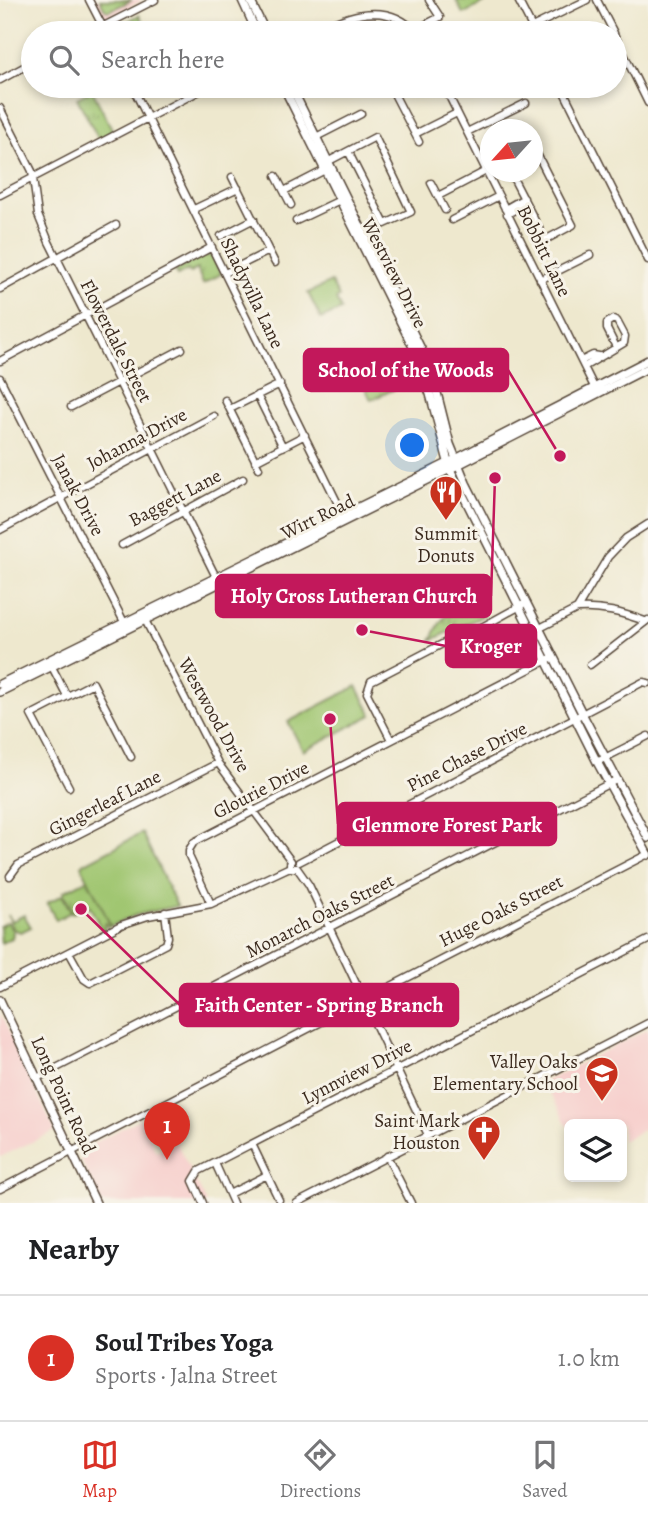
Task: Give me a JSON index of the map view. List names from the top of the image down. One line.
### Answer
{"streets":{"main road":["Westview Drive","Wirt Road","Long Point Road"],"street":["Bobbitt Lane","Shadyvilla Lane","Flowerdale Street","Johanna Drive","Janak Drive","Baggett Lane","Westwood Drive","Pine Chase Drive","Glourie Drive","Gingerleaf Lane","Huge Oaks Street","Monarch Oaks Street","Lynnview Drive"]},"crossings":[["Bobbitt Lane","Wirt Road"],["Westview Drive","Wirt Road"],["Westview Drive","Pine Chase Drive"],["Westview Drive","Glourie Drive"],["Westview Drive","Huge Oaks Street"],["Westview Drive","Monarch Oaks Street"],["Shadyvilla Lane","Wirt Road"],["Flowerdale Street","Johanna Drive"],["Flowerdale Street","Baggett Lane"],["Flowerdale Street","Wirt Road"],["Johanna Drive","Janak Drive"],["Janak Drive","Wirt Road"],["Wirt Road","Westwood Drive"],["Westwood Drive","Pine Chase Drive"],["Westwood Drive","Glourie Drive"],["Westwood Drive","Gingerleaf Lane"],["Westwood Drive","Huge Oaks Street"],["Westwood Drive","Monarch Oaks Street"],["Westwood Drive","Lynnview Drive"],["Pine Chase Drive","Glourie Drive"],["Huge Oaks Street","Long Point Road"],["Monarch Oaks Street","Long Point Road"]],"places":{"other":["School of the Woods","Holy Cross Lutheran Church","Kroger","Glenmore Forest Park","Faith Center - Spring Branch"],"restaurant":["Summit Donuts"],"school or university":["Valley Oaks Elementary School"],"church":["Saint Mark Houston"]},"north":"bottom left","page":{"search":"Search here","pins":"1","heading":"Nearby","list":[{"mark":"1","name":"Soul Tribes Yoga","note":"Sports · Jalna Street","value":"1.0 km"}],"nav":["Map","Directions","Saved"]}}
